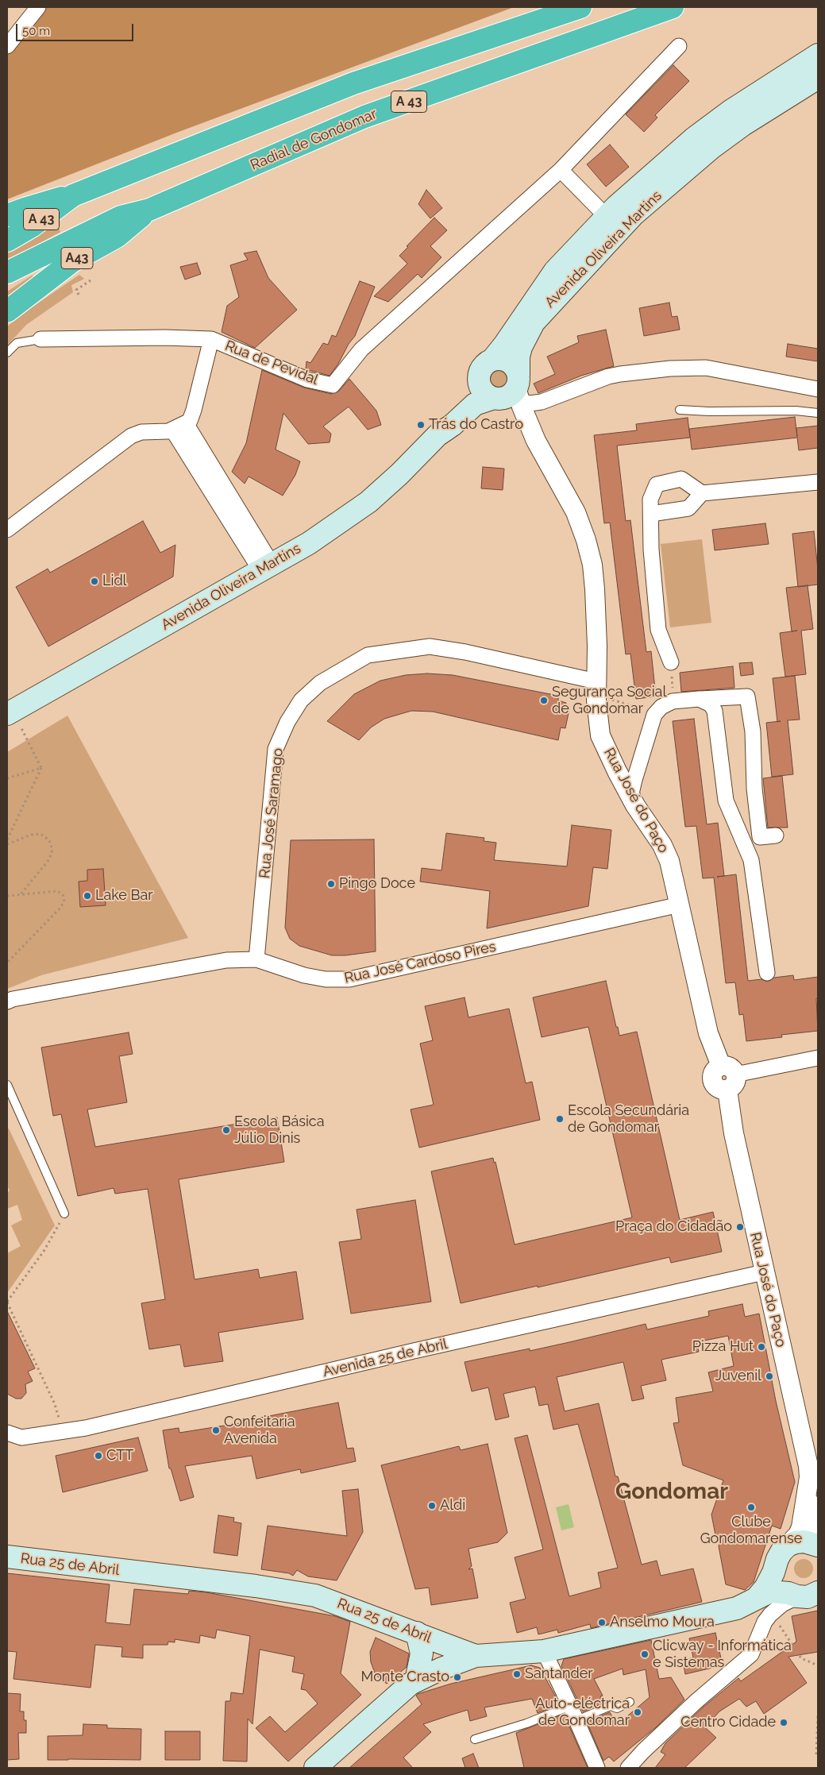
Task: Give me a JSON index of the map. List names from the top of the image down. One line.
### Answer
{"streets":{"highway":["A 43","Radial de Gondomar","A43"],"main road":["Avenida Oliveira Martins","Rua 25 de Abril"],"street":["Rua de Pevidal","Rua José do Paço","Rua José Saramago","Rua José Cardoso Pires","Avenida 25 de Abril"]},"crossings":[["Radial de Gondomar","A43"],["Avenida Oliveira Martins","Rua José do Paço"],["Rua José do Paço","Rua José Saramago"],["Rua José do Paço","Rua José Cardoso Pires"],["Rua José do Paço","Avenida 25 de Abril"],["Rua José do Paço","Rua 25 de Abril"],["Rua José Saramago","Rua José Cardoso Pires"]],"districts":["Gondomar"],"places":["Trás do Castro","Lidl","Segurança Social de Gondomar","Pingo Doce","Lake Bar","Escola Secundária de Gondomar","Escola Básica Júlio Dinis","Praça do Cidadão","Pizza Hut","Juvenil","Confeitaria Avenida","CTT","Aldi","Clube Gondomarense","Anselmo Moura","Clicway - Informática e Sistemas","Santander","Monte Crasto","Auto-eléctrica de Gondomar","Centro Cidade"],"scale_bar":"50 m"}
